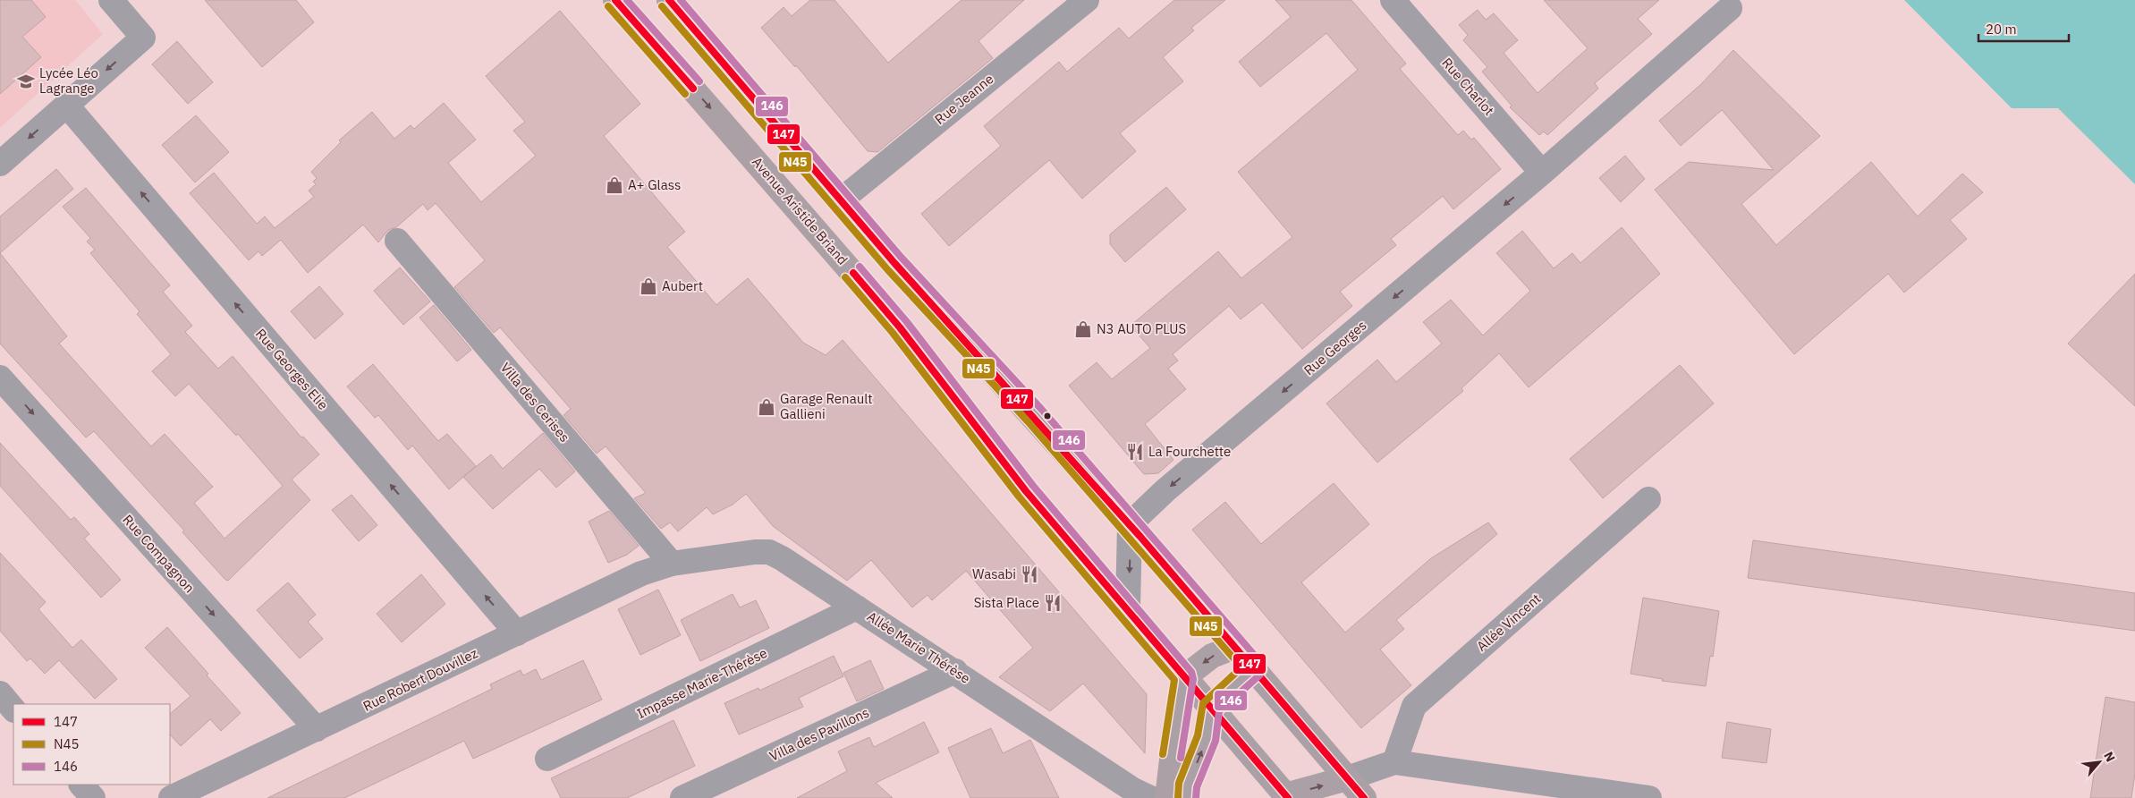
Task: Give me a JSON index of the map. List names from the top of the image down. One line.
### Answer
{"streets":{"main road":["Avenue Aristide Briand"],"street":["Rue Charlot","Rue Jeanne","Rue Georges","Rue Georges Elie","Villa des Cerises","Rue Compagnon","Allée Vincent","Allée Marie Thérèse","Rue Robert Douvillez","Impasse Marie-Thérèse","Villa des Pavillons"]},"crossings":[["Rue Charlot","Rue Georges"],["Rue Georges Elie","Rue Robert Douvillez"],["Villa des Cerises","Allée Marie Thérèse"],["Villa des Cerises","Rue Robert Douvillez"],["Rue Compagnon","Rue Robert Douvillez"],["Allée Marie Thérèse","Rue Robert Douvillez"],["Allée Marie Thérèse","Impasse Marie-Thérèse"],["Allée Marie Thérèse","Villa des Pavillons"]],"one_way":["Rue Georges","Rue Georges Elie","Rue Compagnon"],"places":{"school or university":["Lycée Léo Lagrange"],"shop":["A+ Glass","Aubert","N3 AUTO PLUS","Garage Renault Gallieni"],"restaurant":["La Fourchette","Wasabi","Sista Place"]},"lines":["transit line 147","transit line 146","transit line N45"],"legend":["147","N45","146"],"scale_bar":"20 m","north":"top right"}
